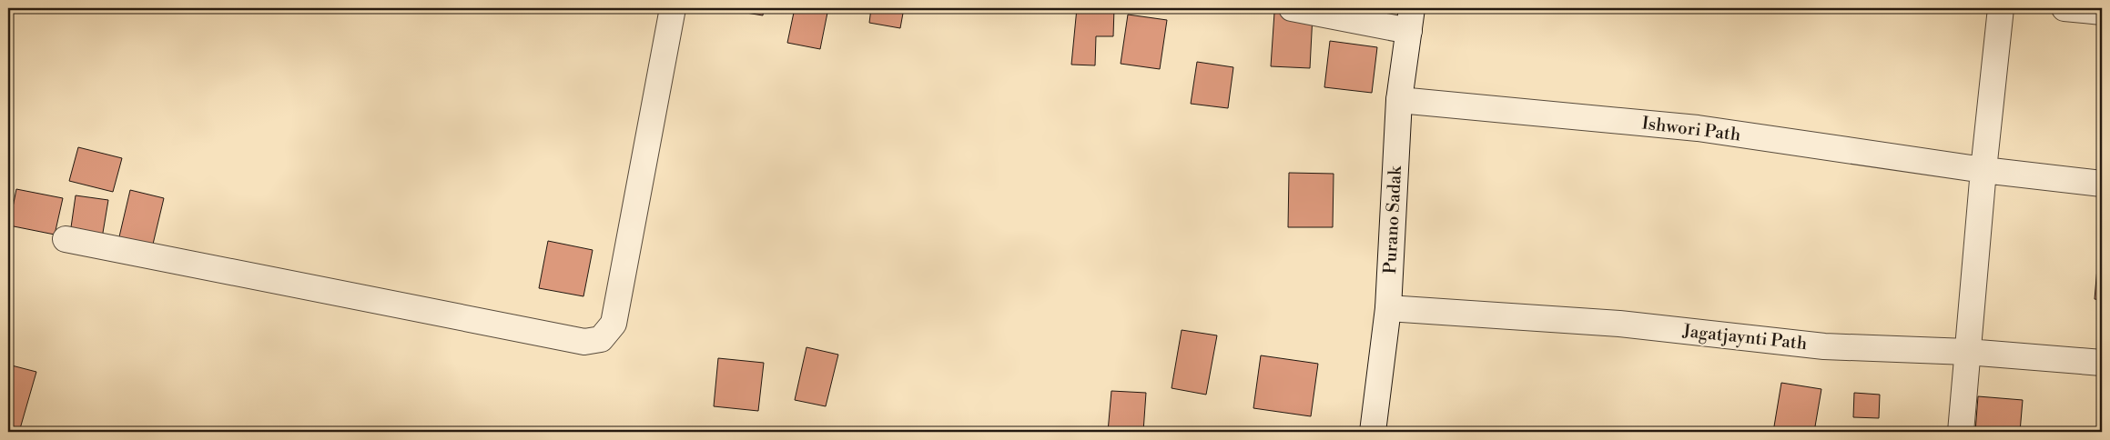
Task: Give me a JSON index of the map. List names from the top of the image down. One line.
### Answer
{"streets":{"street":["Ishwori Path","Purano Sadak","Jagatjaynti Path"]},"crossings":[["Ishwori Path","Purano Sadak"],["Purano Sadak","Jagatjaynti Path"]]}
